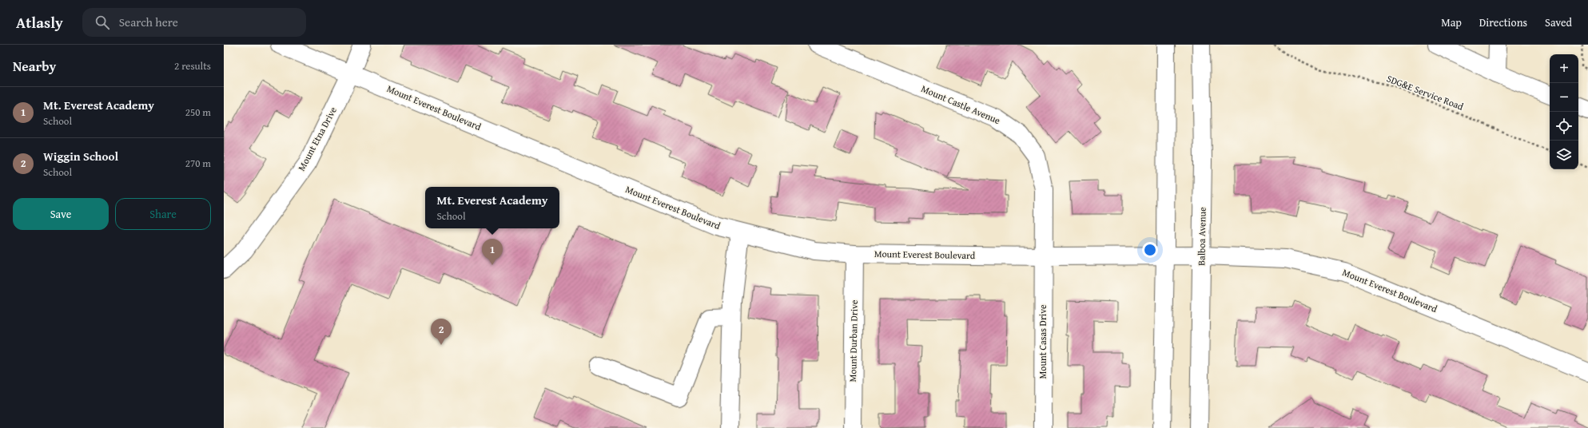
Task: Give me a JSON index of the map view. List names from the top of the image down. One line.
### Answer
{"streets":{"street":["Mount Castle Avenue","Mount Everest Boulevard","Mount Etna Drive","Balboa Avenue","Mount Durban Drive","Mount Casas Drive"],"path":["SDG&E Service Road"]},"crossings":[["Mount Castle Avenue","Mount Everest Boulevard"],["Mount Castle Avenue","Mount Casas Drive"],["Mount Everest Boulevard","Mount Etna Drive"],["Mount Everest Boulevard","Balboa Avenue"],["Mount Everest Boulevard","Mount Durban Drive"],["Mount Everest Boulevard","Mount Casas Drive"]],"page":{"header":"Atlasly","search":"Search here","nav":["Map","Directions","Saved"],"heading":["Nearby","2 results"],"map_buttons":["+","−"],"list":[{"mark":"1","name":"Mt. Everest Academy","note":"School","value":"250 m"},{"mark":"2","name":"Wiggin School","note":"School","value":"270 m"}],"popup":["Mt. Everest Academy","School"],"buttons":["Save","Share"],"pins":["1","2"]}}
